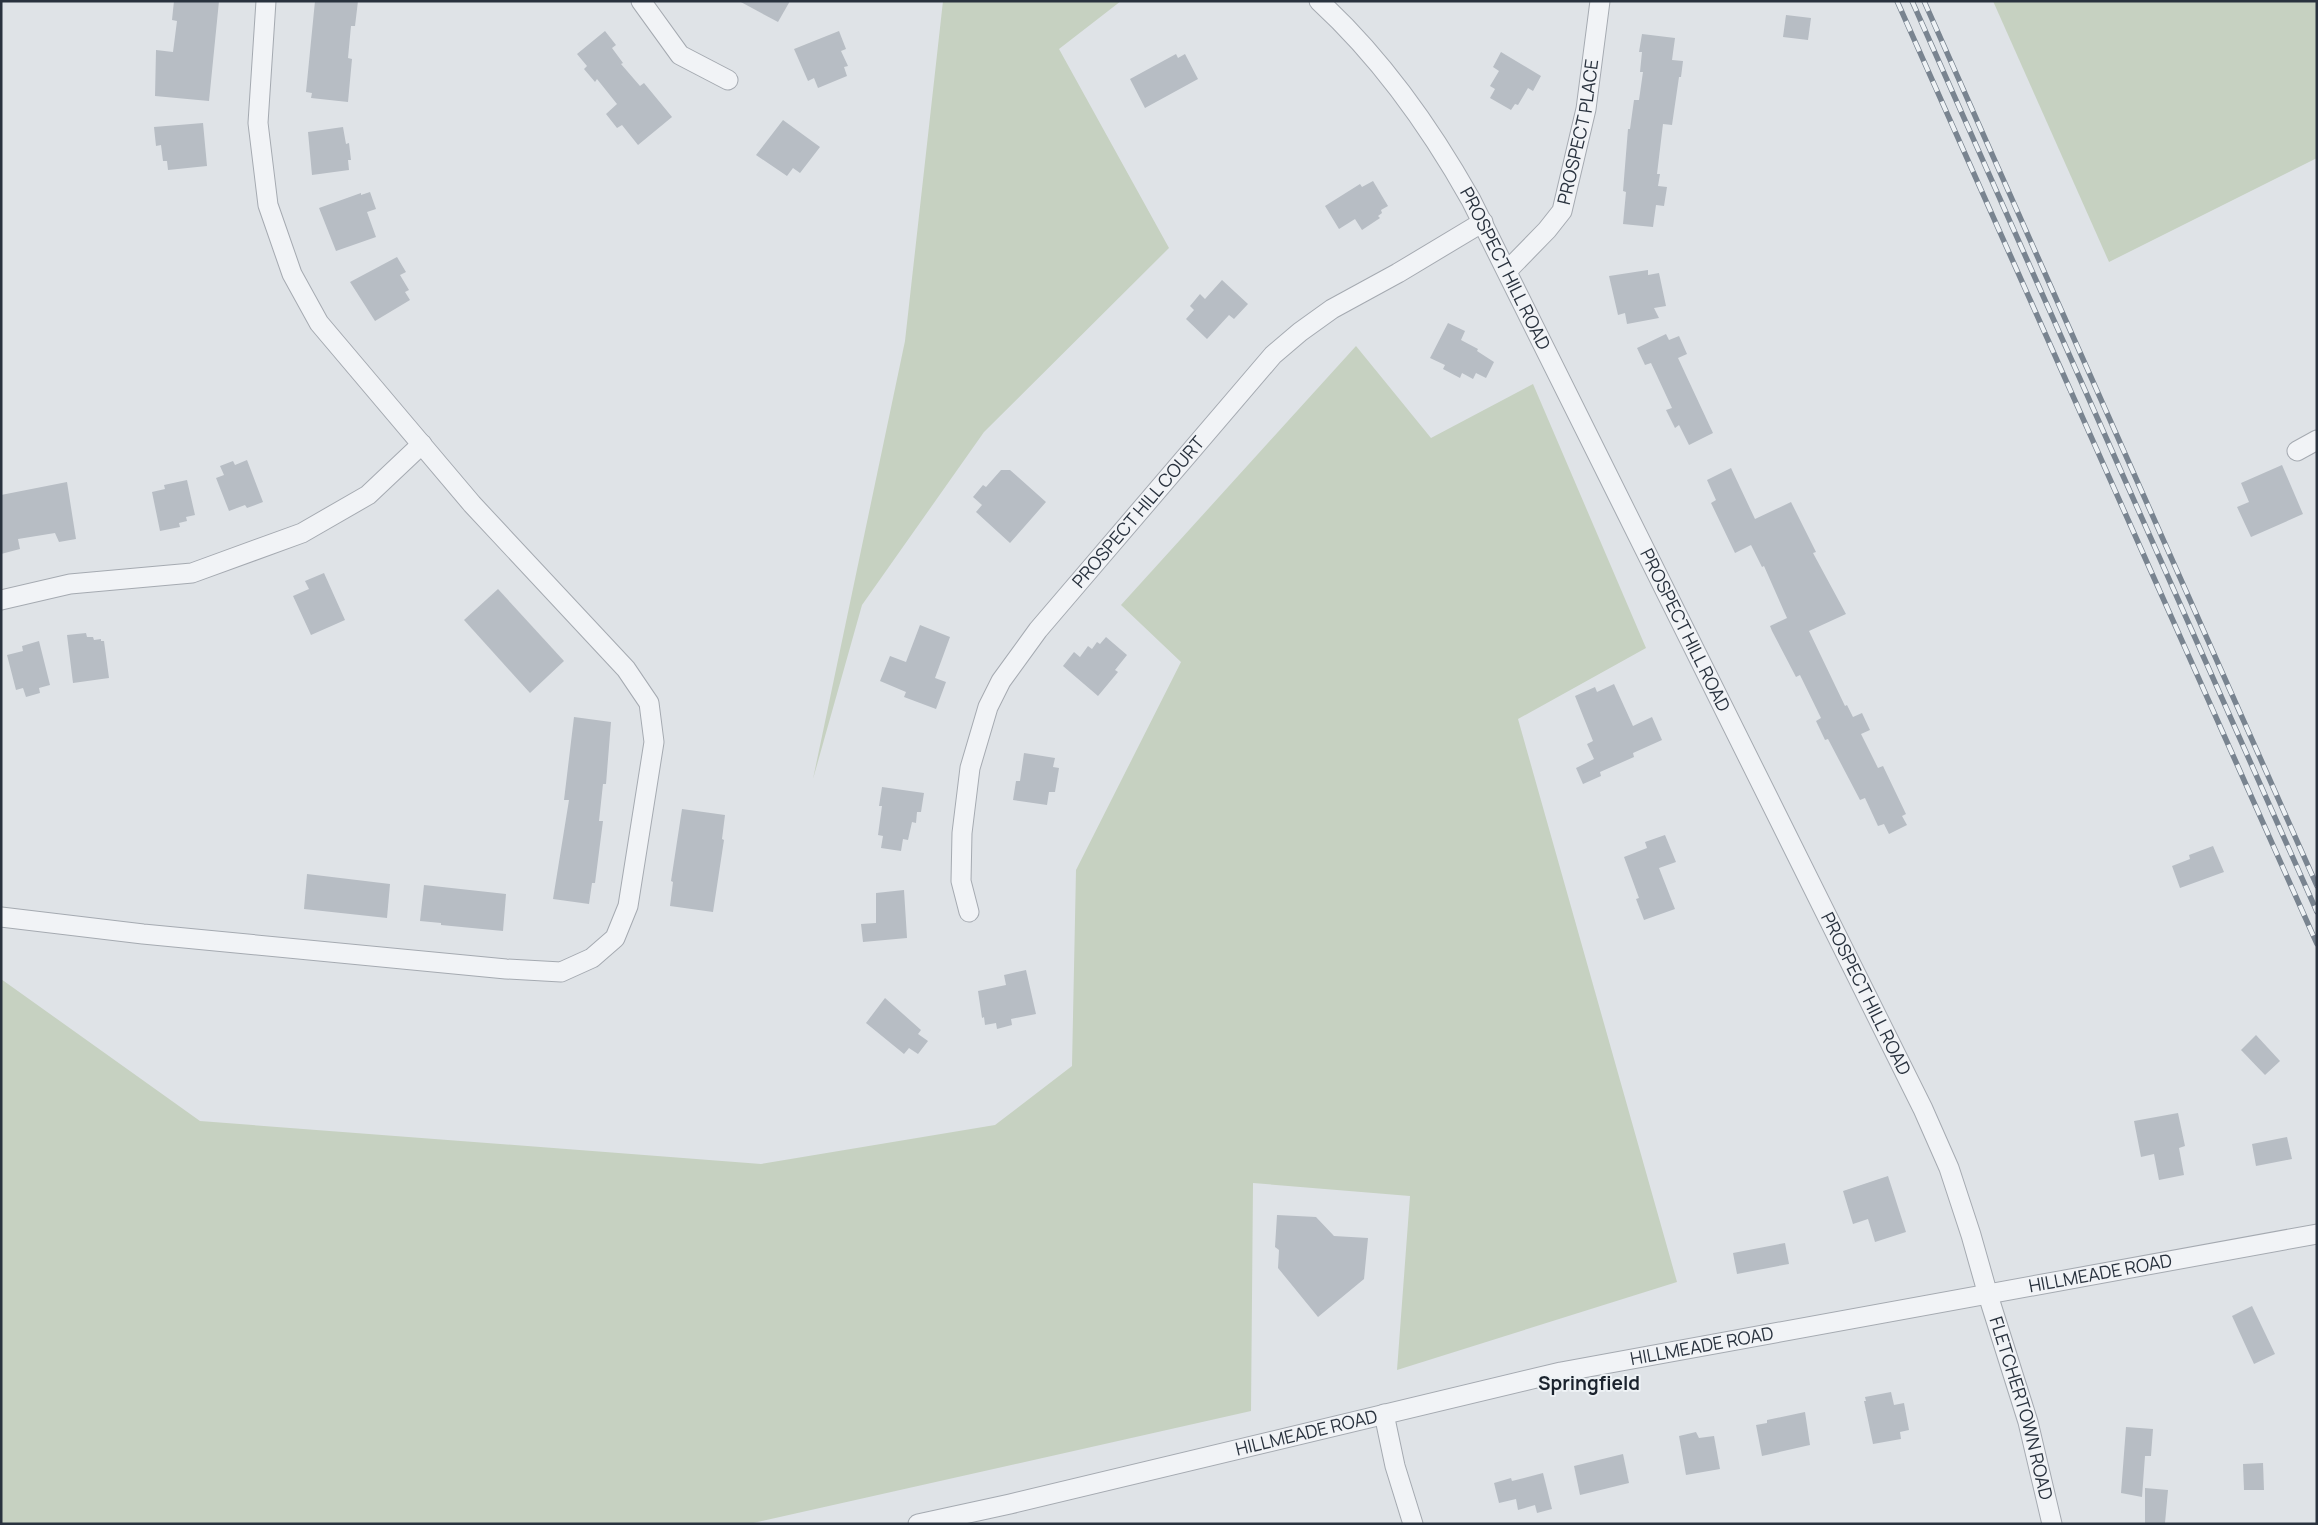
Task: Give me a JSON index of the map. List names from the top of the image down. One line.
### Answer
{"streets":{"street":["PROSPECT PLACE","PROSPECT HILL ROAD","PROSPECT HILL COURT","HILLMEADE ROAD","FLETCHERTOWN ROAD"]},"crossings":[["PROSPECT PLACE","PROSPECT HILL ROAD"],["PROSPECT HILL ROAD","PROSPECT HILL COURT"],["PROSPECT HILL ROAD","HILLMEADE ROAD"],["PROSPECT HILL ROAD","FLETCHERTOWN ROAD"],["HILLMEADE ROAD","FLETCHERTOWN ROAD"]],"districts":["Springfield"]}
